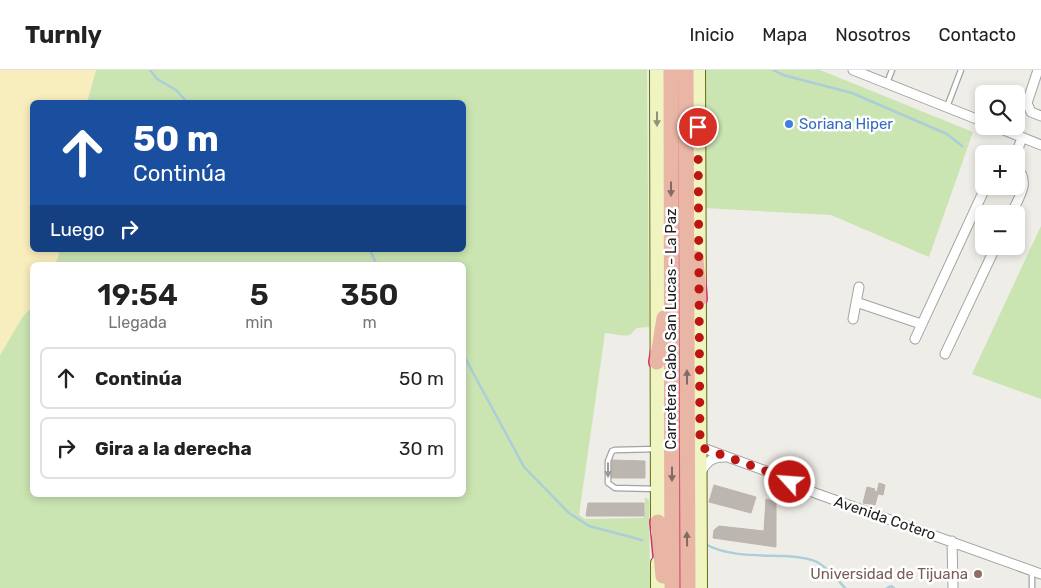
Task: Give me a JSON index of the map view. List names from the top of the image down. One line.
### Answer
{"streets":{"highway":["Carretera Cabo San Lucas - La Paz"],"street":["Avenida Cotero"]},"places":["Soriana Hiper","Universidad de Tijuana"],"page":{"header":"Turnly","nav":["Inicio","Mapa","Nosotros","Contacto"],"map_buttons":["+","−"],"turn":["50 m","Continúa"],"then":"Luego","eta":["19:54","Llegada","5","min","350","m"],"list":[{"name":"Continúa","value":"50 m"},{"name":"Gira a la derecha","value":"30 m"}]}}
